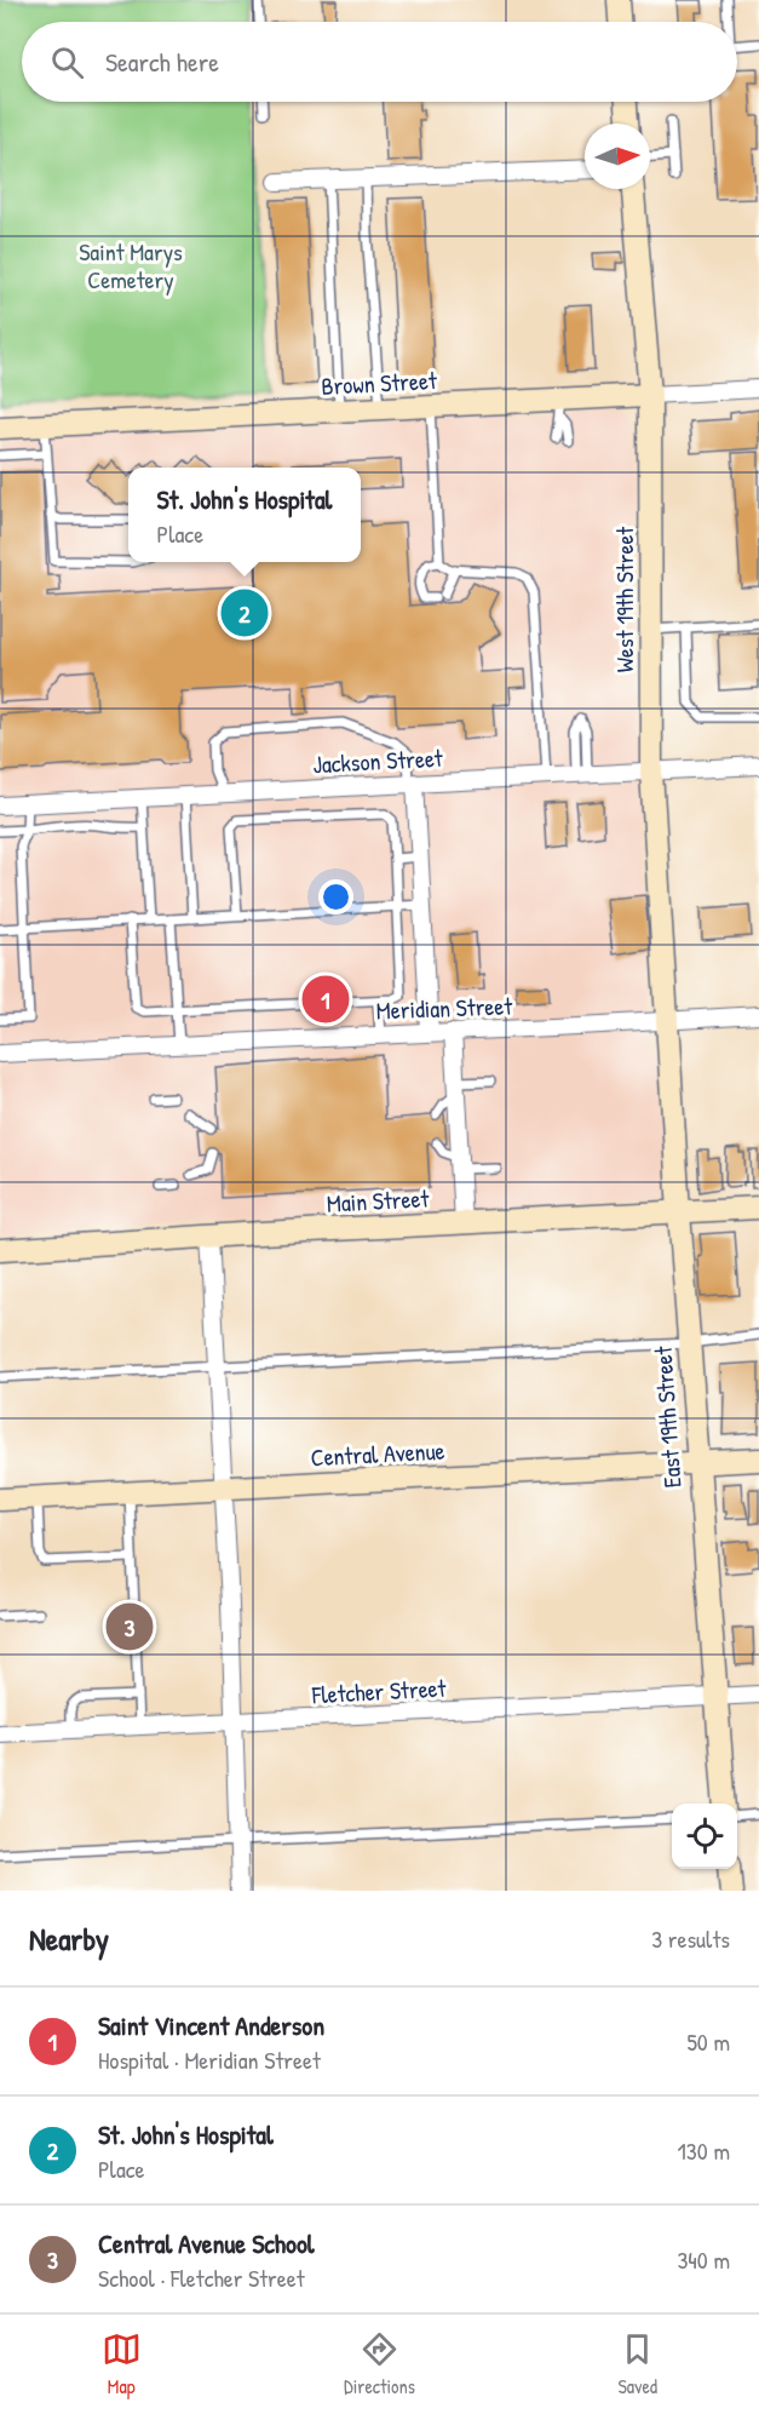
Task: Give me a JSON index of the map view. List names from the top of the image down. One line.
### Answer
{"streets":{"street":["Brown Street","West 19th Street","Jackson Street","Meridian Street","Main Street","East 19th Street","Central Avenue","Fletcher Street"]},"crossings":[["Brown Street","West 19th Street"],["West 19th Street","Jackson Street"],["West 19th Street","Meridian Street"],["West 19th Street","East 19th Street"],["Meridian Street","East 19th Street"],["Main Street","East 19th Street"],["East 19th Street","Central Avenue"],["East 19th Street","Fletcher Street"]],"parks":["Saint Marys Cemetery"],"north":"right","page":{"search":"Search here","popup":["St. John's Hospital","Place"],"pins":["2","1","3"],"heading":["Nearby","3 results"],"list":[{"mark":"1","name":"Saint Vincent Anderson","note":"Hospital · Meridian Street","value":"50 m"},{"mark":"2","name":"St. John's Hospital","note":"Place","value":"130 m"},{"mark":"3","name":"Central Avenue School","note":"School · Fletcher Street","value":"340 m"}],"nav":["Map","Directions","Saved"]}}
